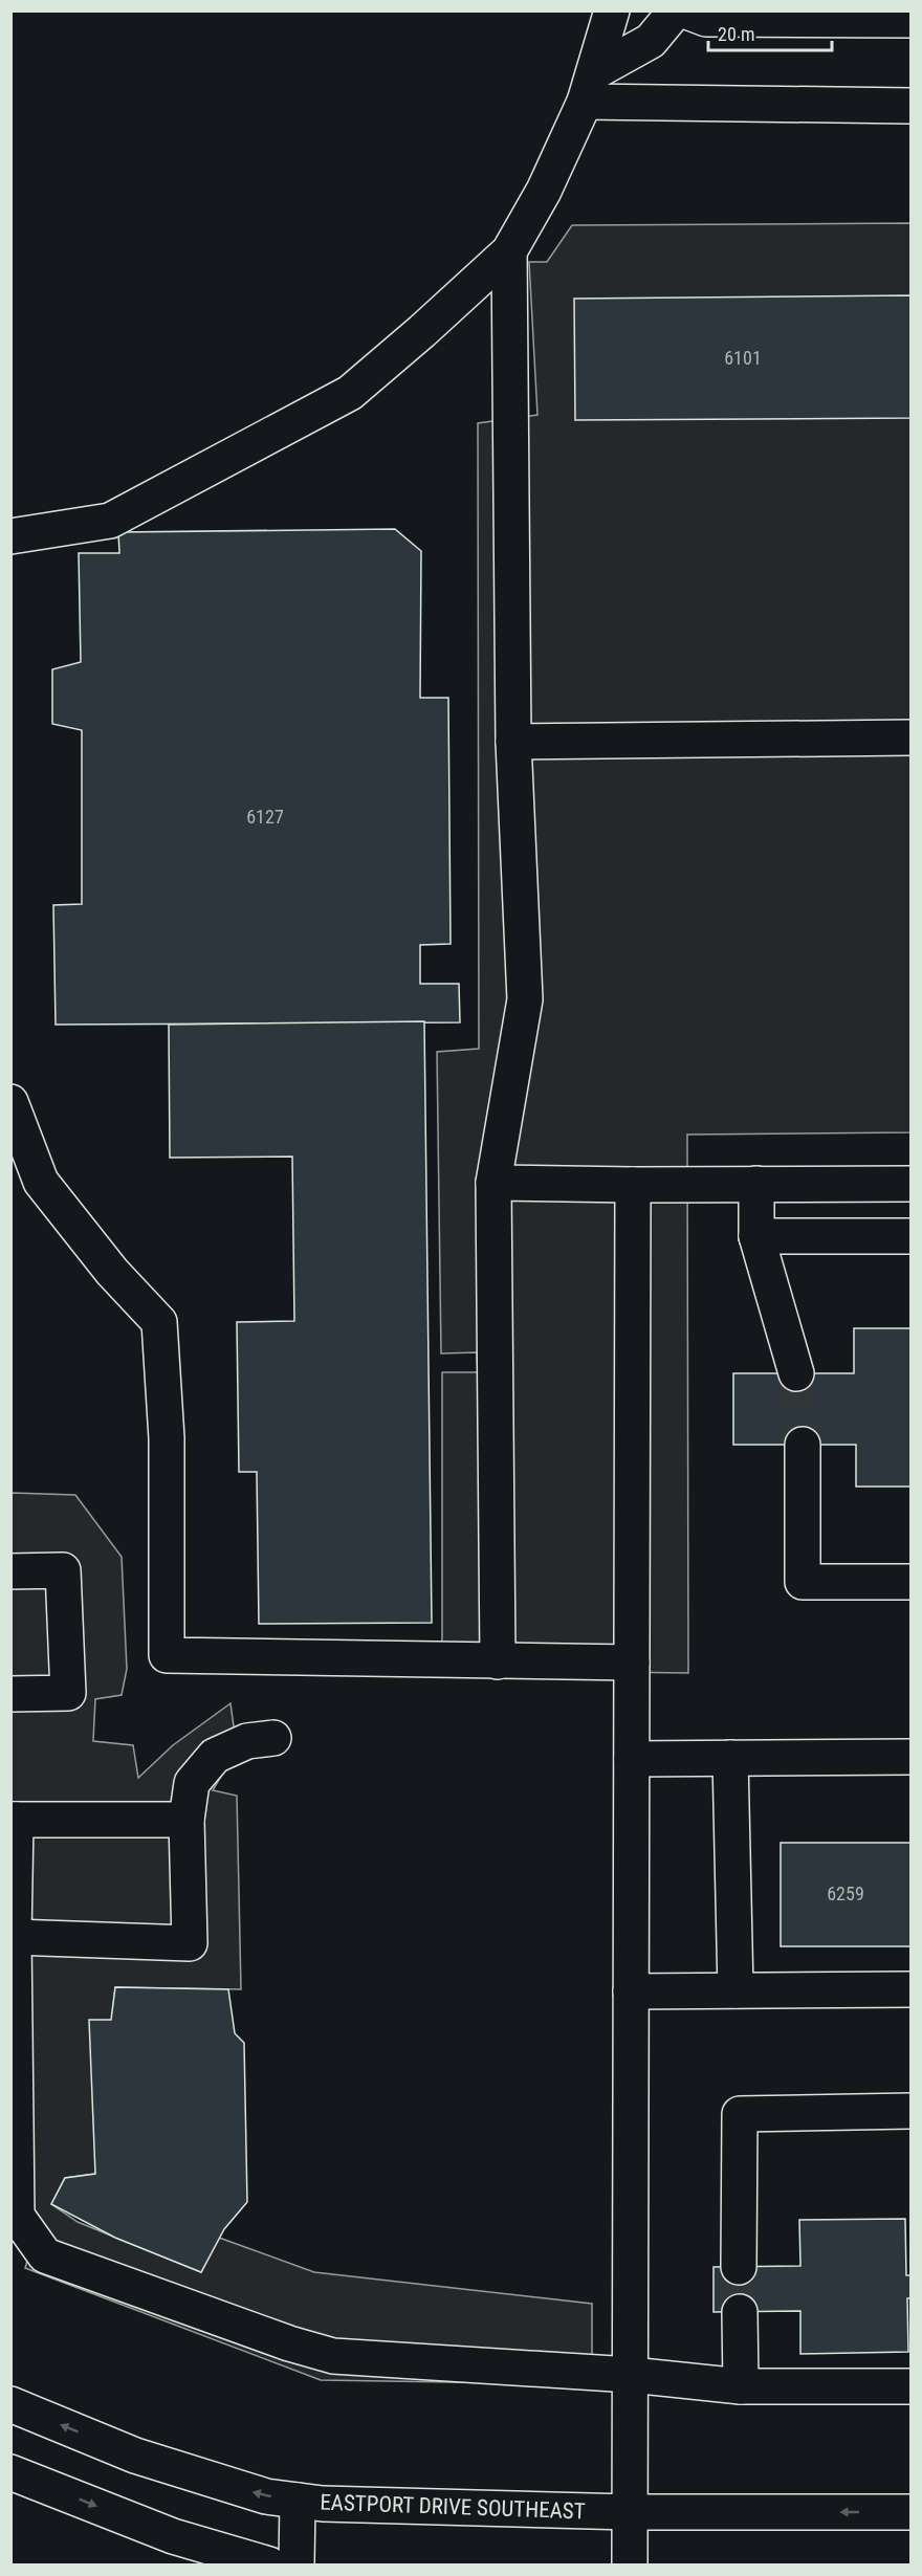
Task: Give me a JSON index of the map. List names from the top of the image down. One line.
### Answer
{"streets":{"street":["EASTPORT DRIVE SOUTHEAST"]},"house_numbers":["6101","6127","6259"],"scale_bar":"20 m"}
